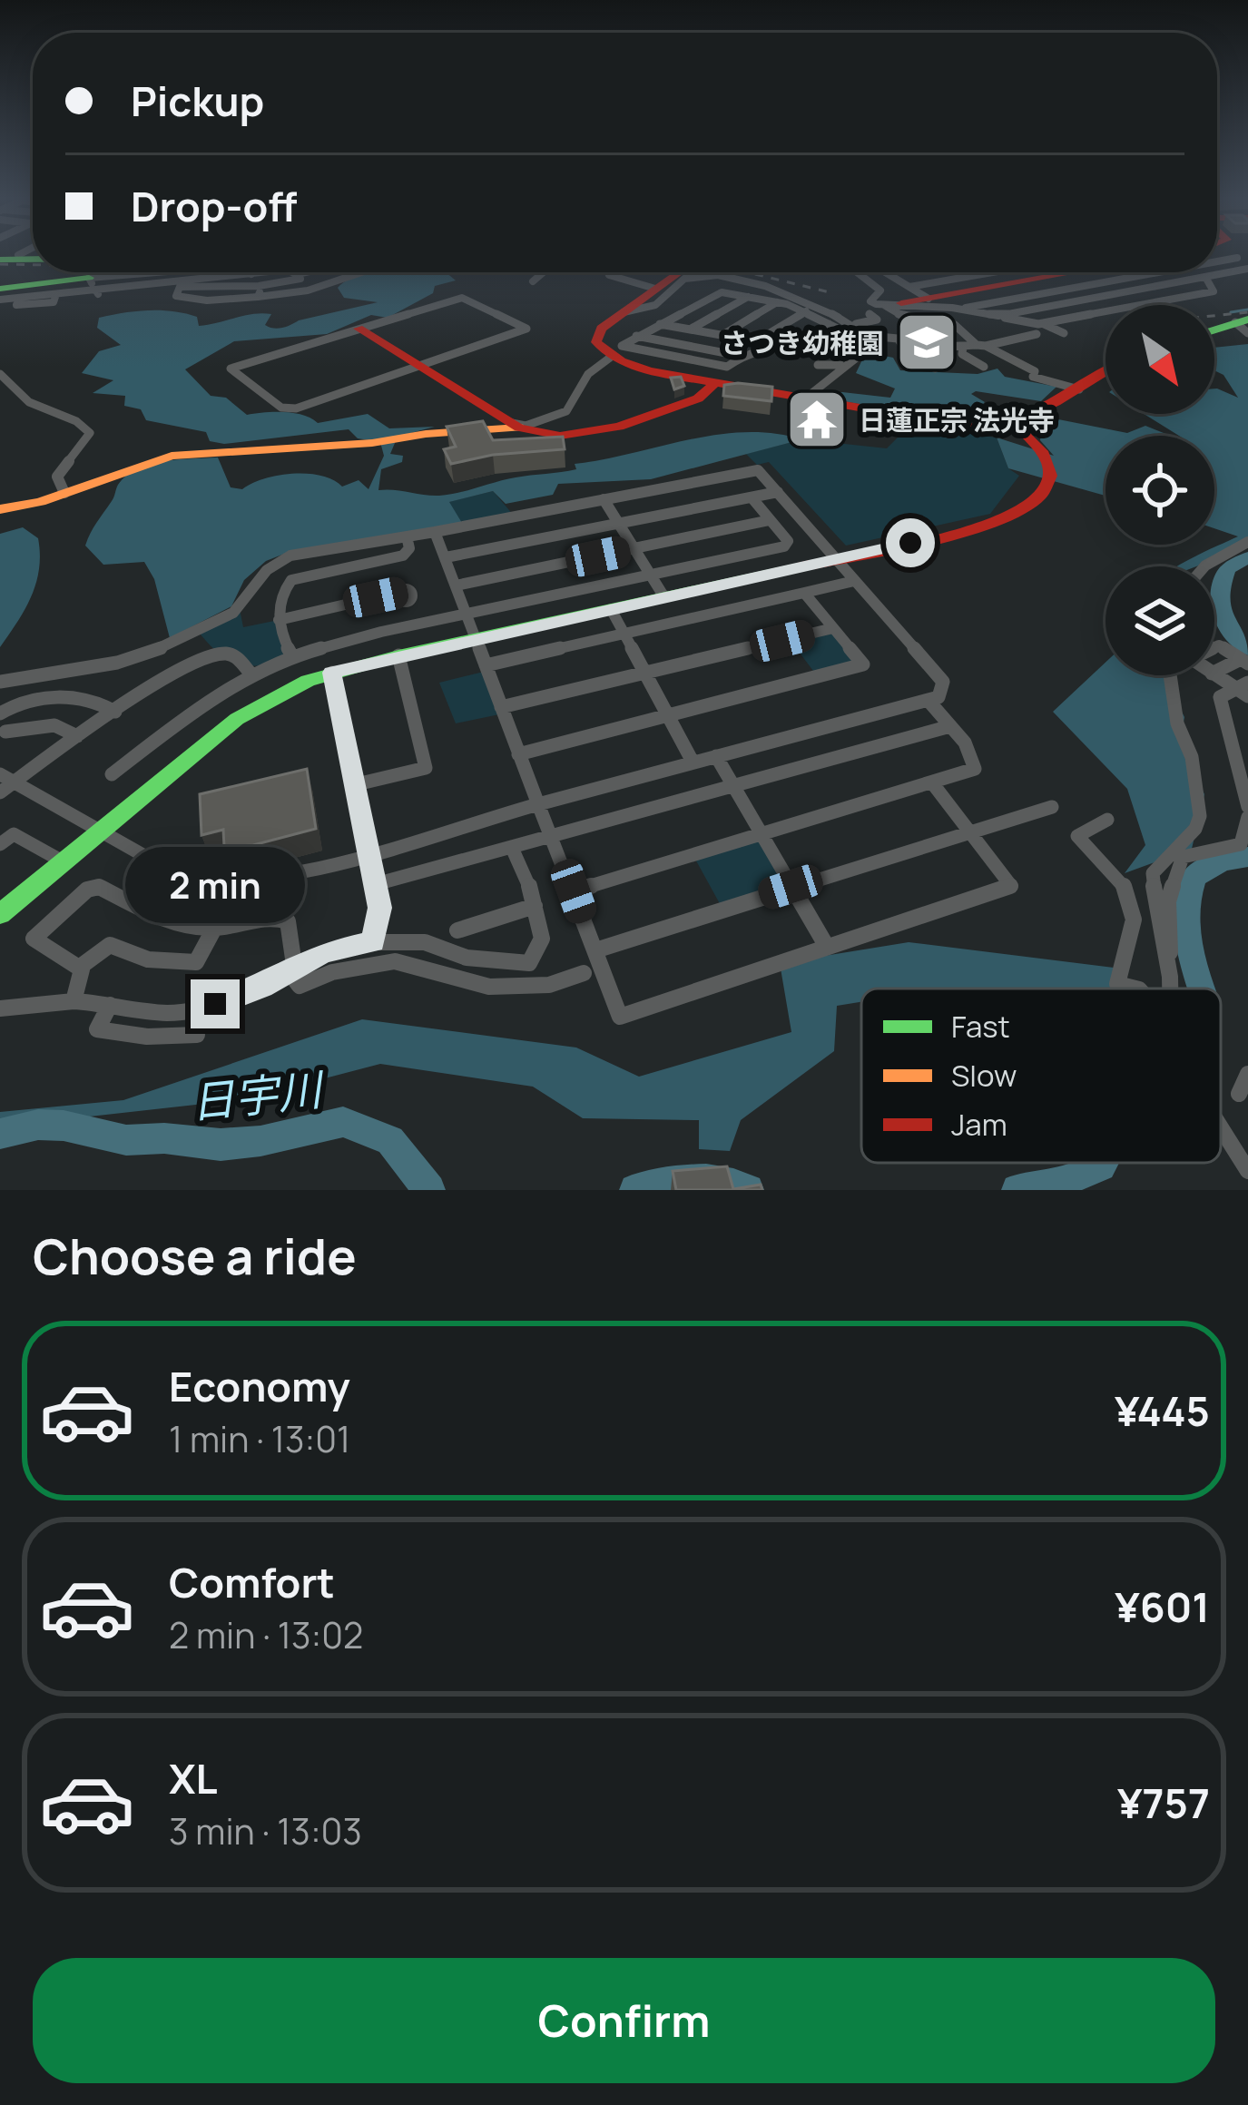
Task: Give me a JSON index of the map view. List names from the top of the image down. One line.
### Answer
{"water":["日宇川"],"places":{"school or university":["さつき幼稚園"],"temple":["日蓮正宗 法光寺"]},"legend":["Fast","Slow","Jam"],"north":"bottom right","page":{"banner":["Pickup","Drop-off"],"bubble":"2 min","heading":"Choose a ride","list":[{"name":"Economy","note":"1 min · 13:01","value":"¥445"},{"name":"Comfort","note":"2 min · 13:02","value":"¥601"},{"name":"XL","note":"3 min · 13:03","value":"¥757"}],"buttons":"Confirm"}}
